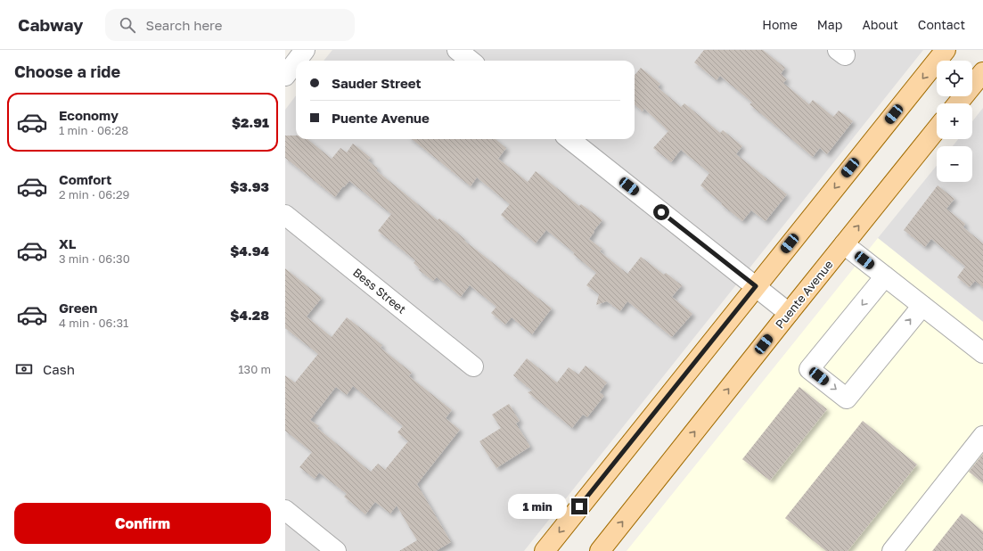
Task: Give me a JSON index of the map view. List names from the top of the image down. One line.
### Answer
{"streets":{"main road":["Puente Avenue"],"street":["Bess Street"]},"page":{"header":"Cabway","search":"Search here","nav":["Home","Map","About","Contact"],"heading":"Choose a ride","map_buttons":["+","−"],"banner":["Sauder Street","Puente Avenue"],"list":[{"name":"Economy","note":"1 min · 06:28","value":"$2.91"},{"name":"Comfort","note":"2 min · 06:29","value":"$3.93"},{"name":"XL","note":"3 min · 06:30","value":"$4.94"},{"name":"Green","note":"4 min · 06:31","value":"$4.28"}],"pay":["Cash","130 m"],"bubble":"1 min","buttons":"Confirm"}}
